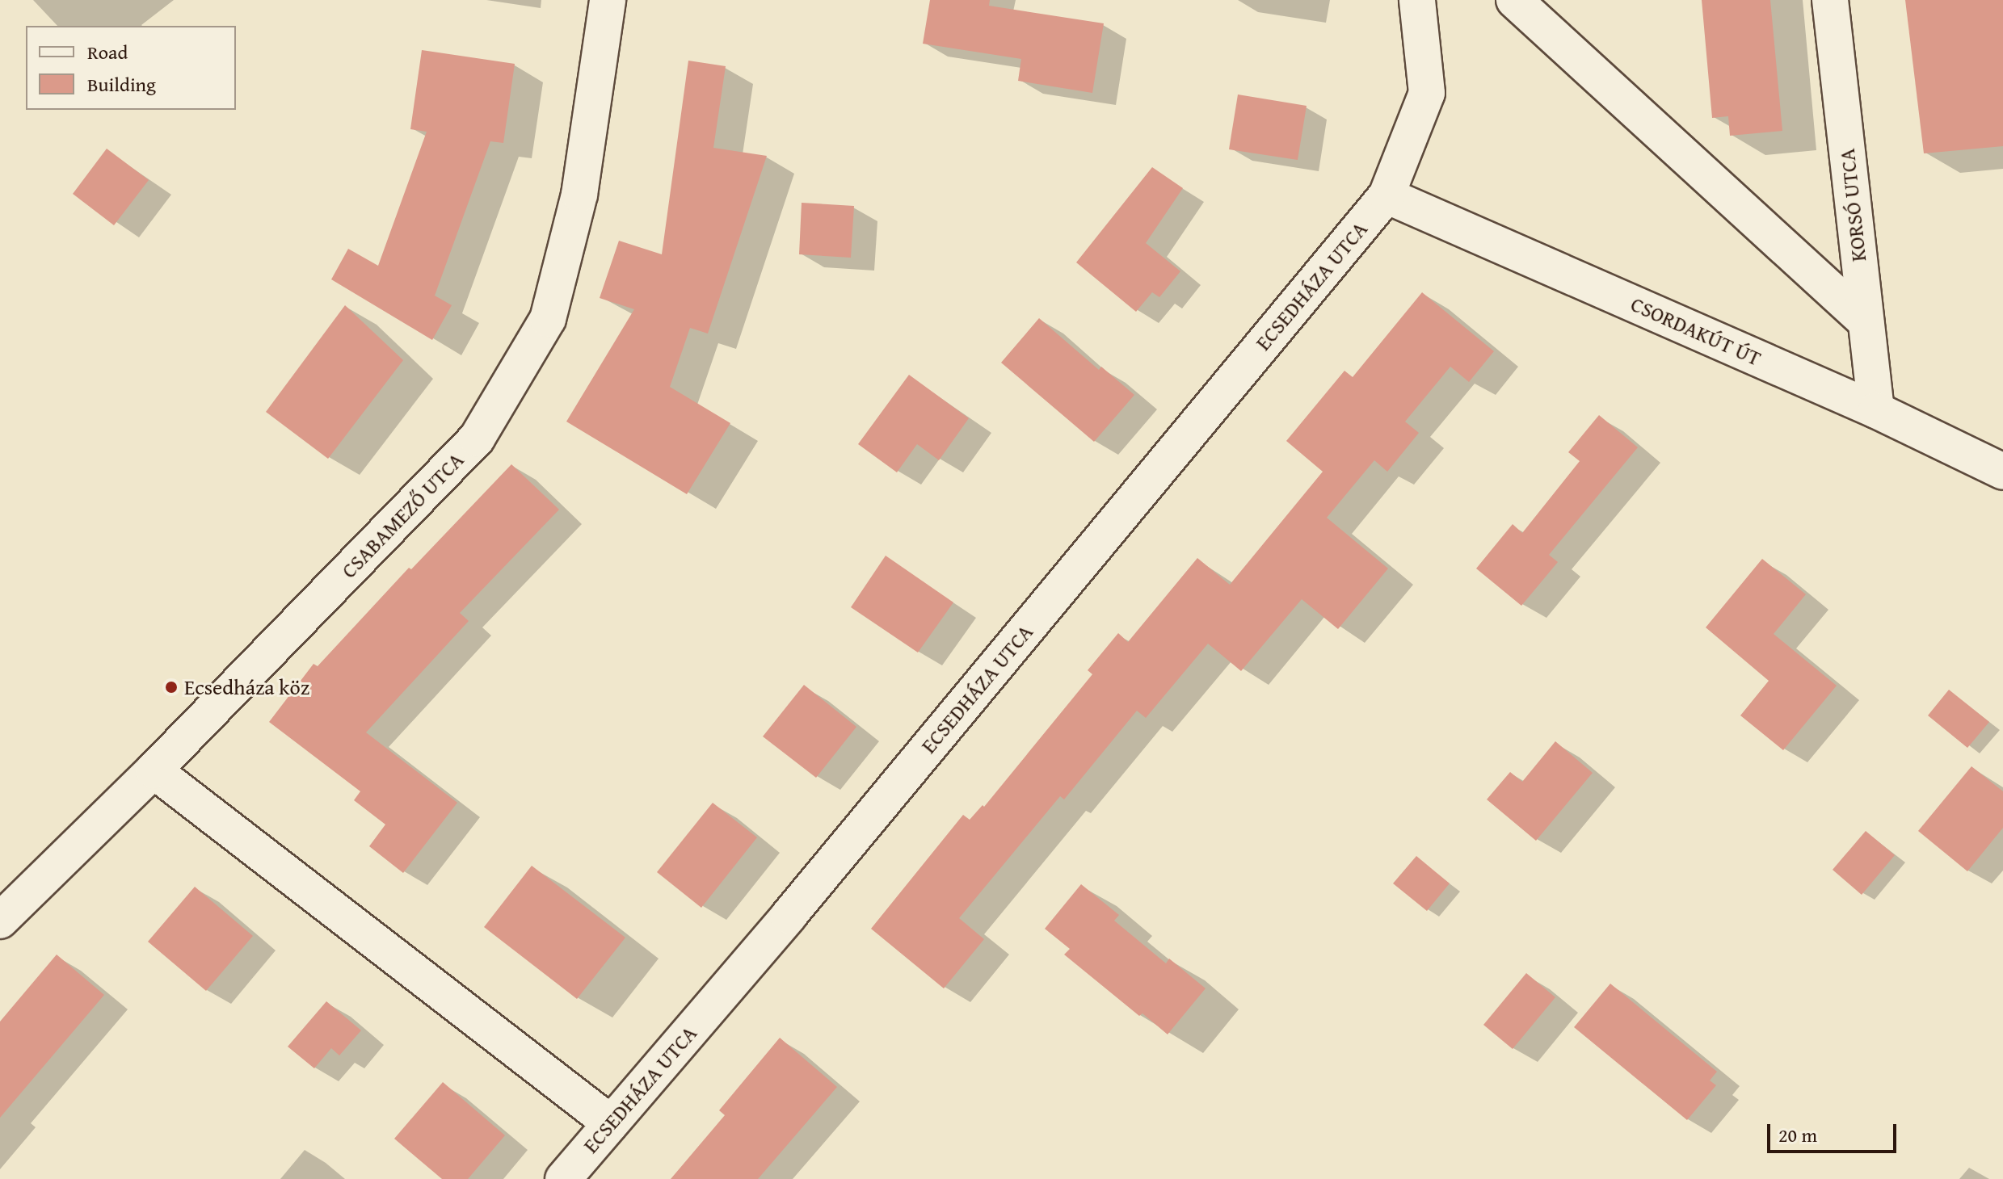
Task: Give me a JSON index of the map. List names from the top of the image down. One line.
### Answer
{"streets":{"street":["KORSÓ UTCA","ECSEDHÁZA UTCA","CSORDAKÚT ÚT","CSABAMEZŐ UTCA"]},"crossings":[["KORSÓ UTCA","CSORDAKÚT ÚT"],["ECSEDHÁZA UTCA","CSORDAKÚT ÚT"]],"places":["Ecsedháza köz"],"legend":["Road","Building"],"scale_bar":"20 m"}
